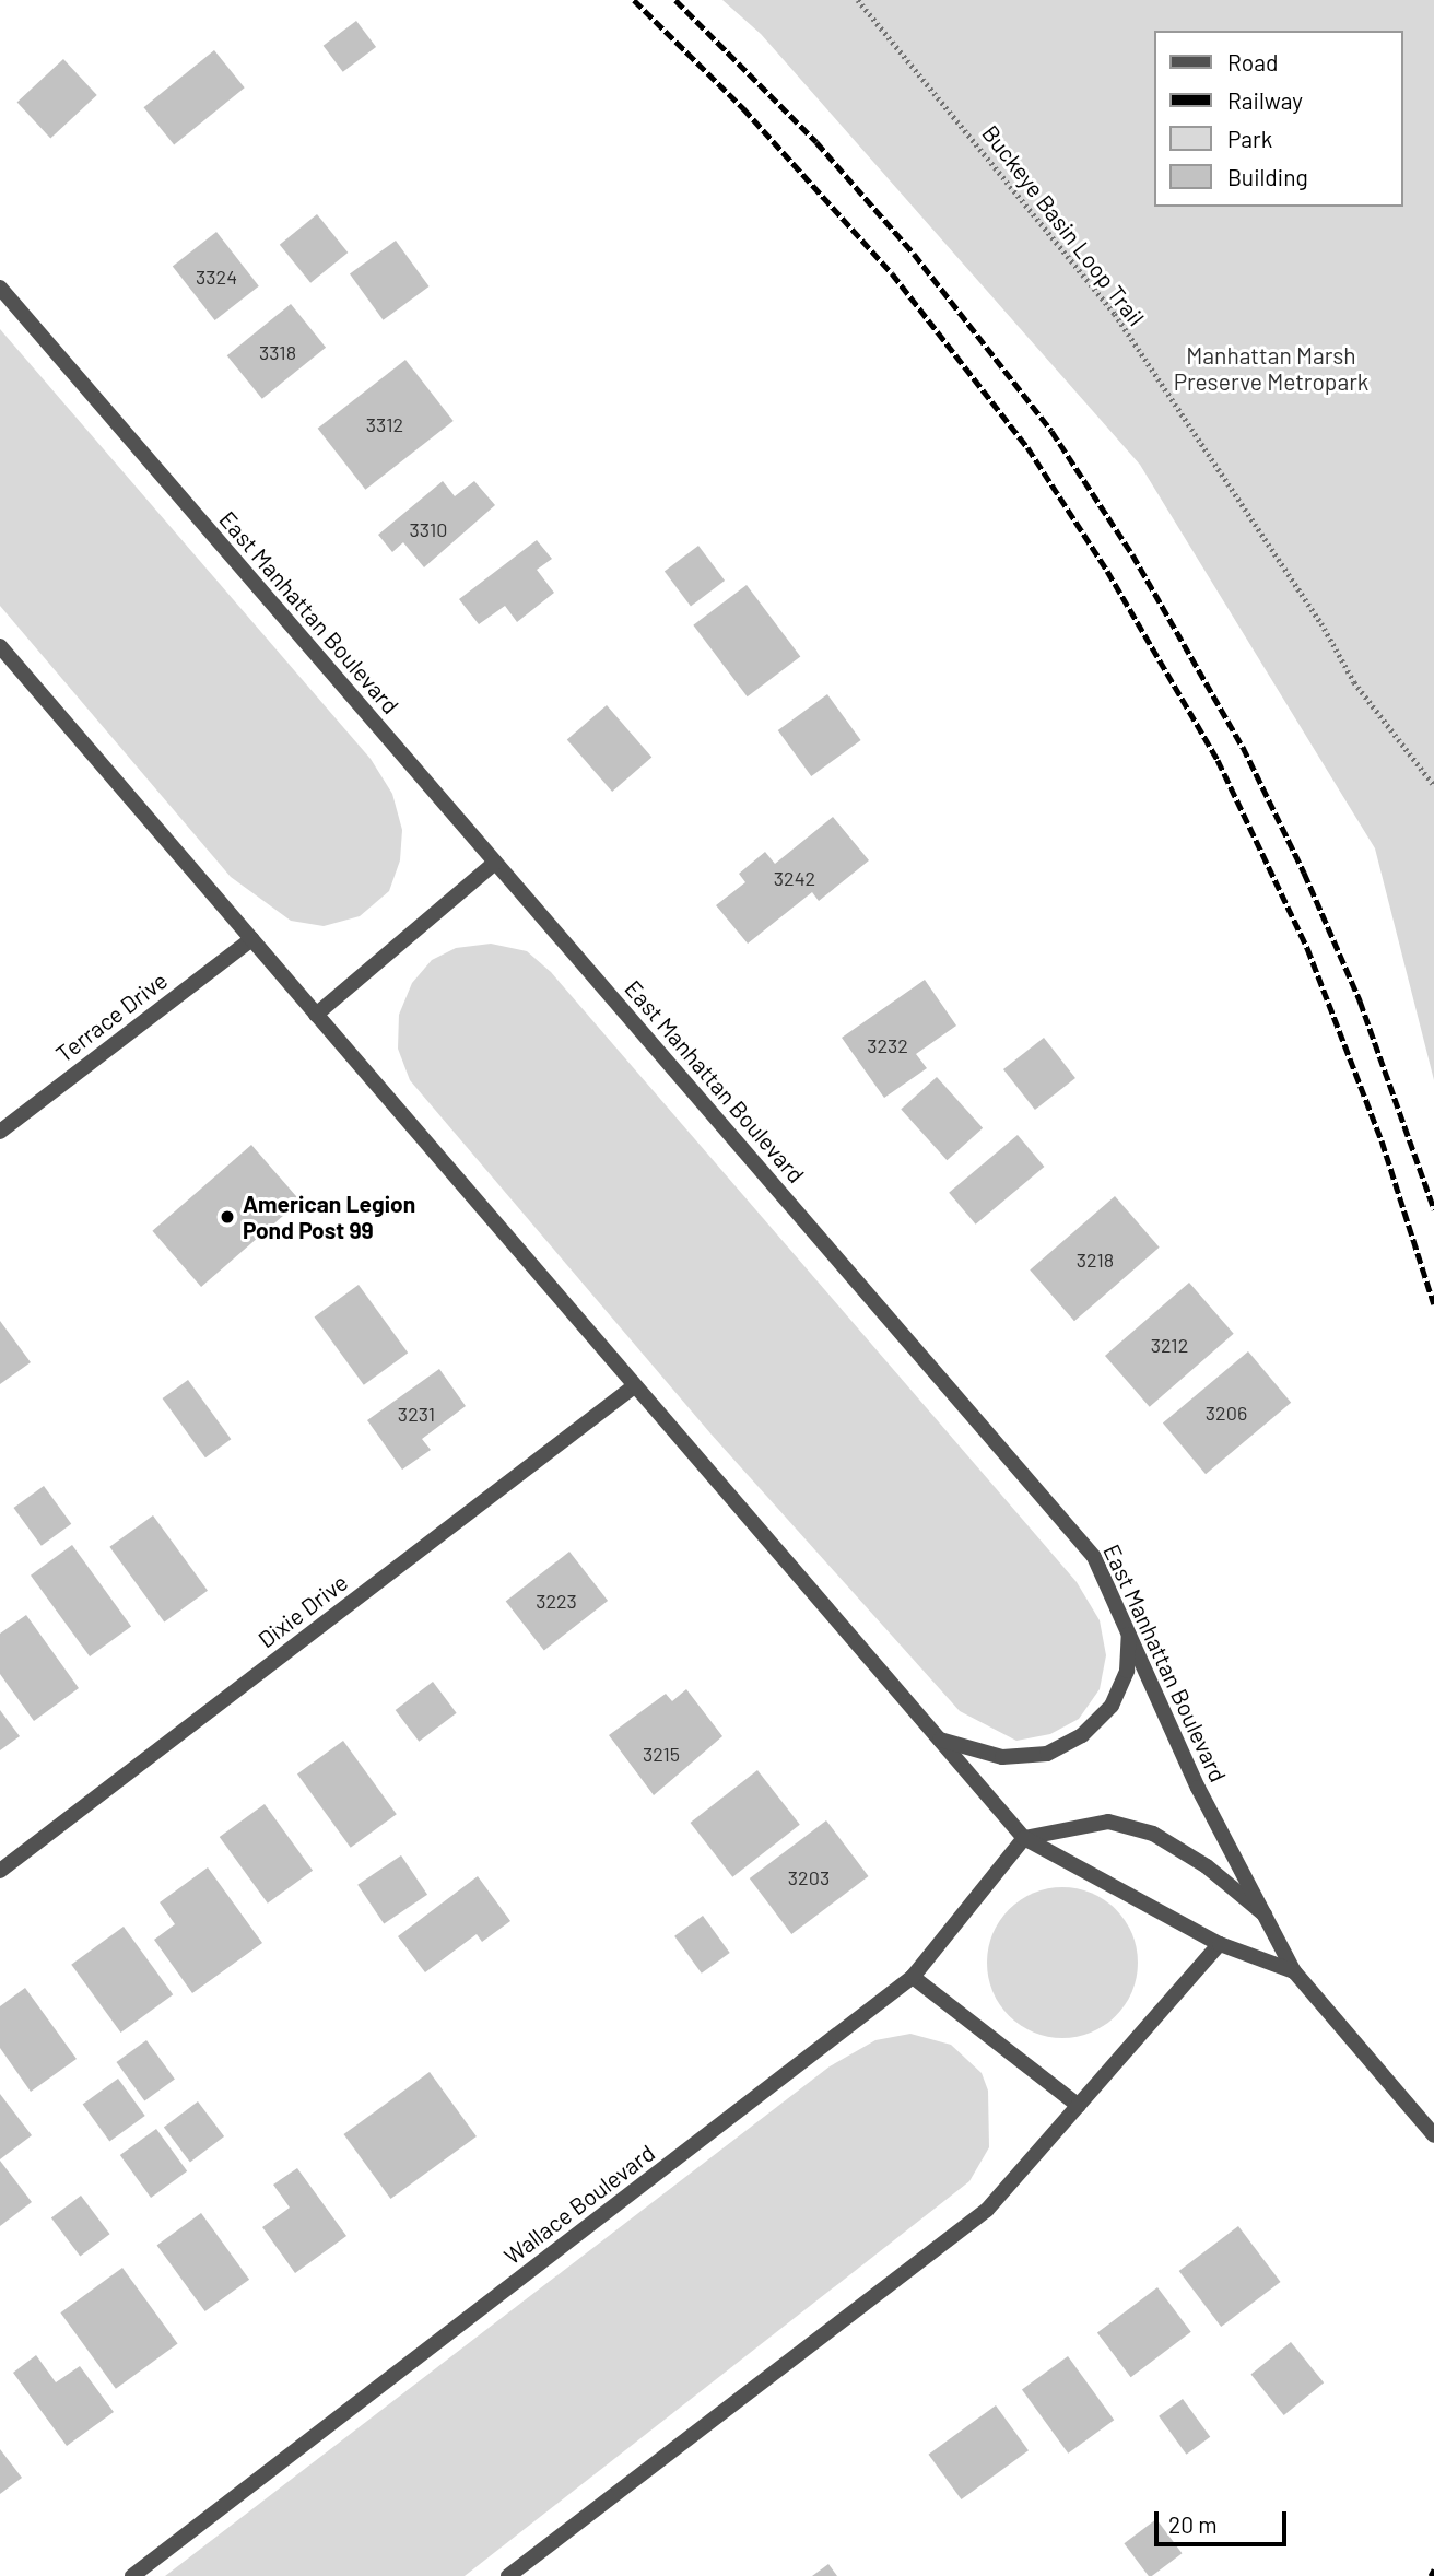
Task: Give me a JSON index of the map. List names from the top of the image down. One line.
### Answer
{"streets":{"street":["East Manhattan Boulevard","Terrace Drive","Dixie Drive","Wallace Boulevard"],"path":["Buckeye Basin Loop Trail"]},"parks":["Manhattan Marsh Preserve Metropark"],"places":["American Legion Pond Post 99"],"house_numbers":["3324","3318","3312","3310","3242","3232","3218","3212","3206","3231","3223","3215","3203"],"legend":["Road","Railway","Park","Building"],"scale_bar":"20 m"}
